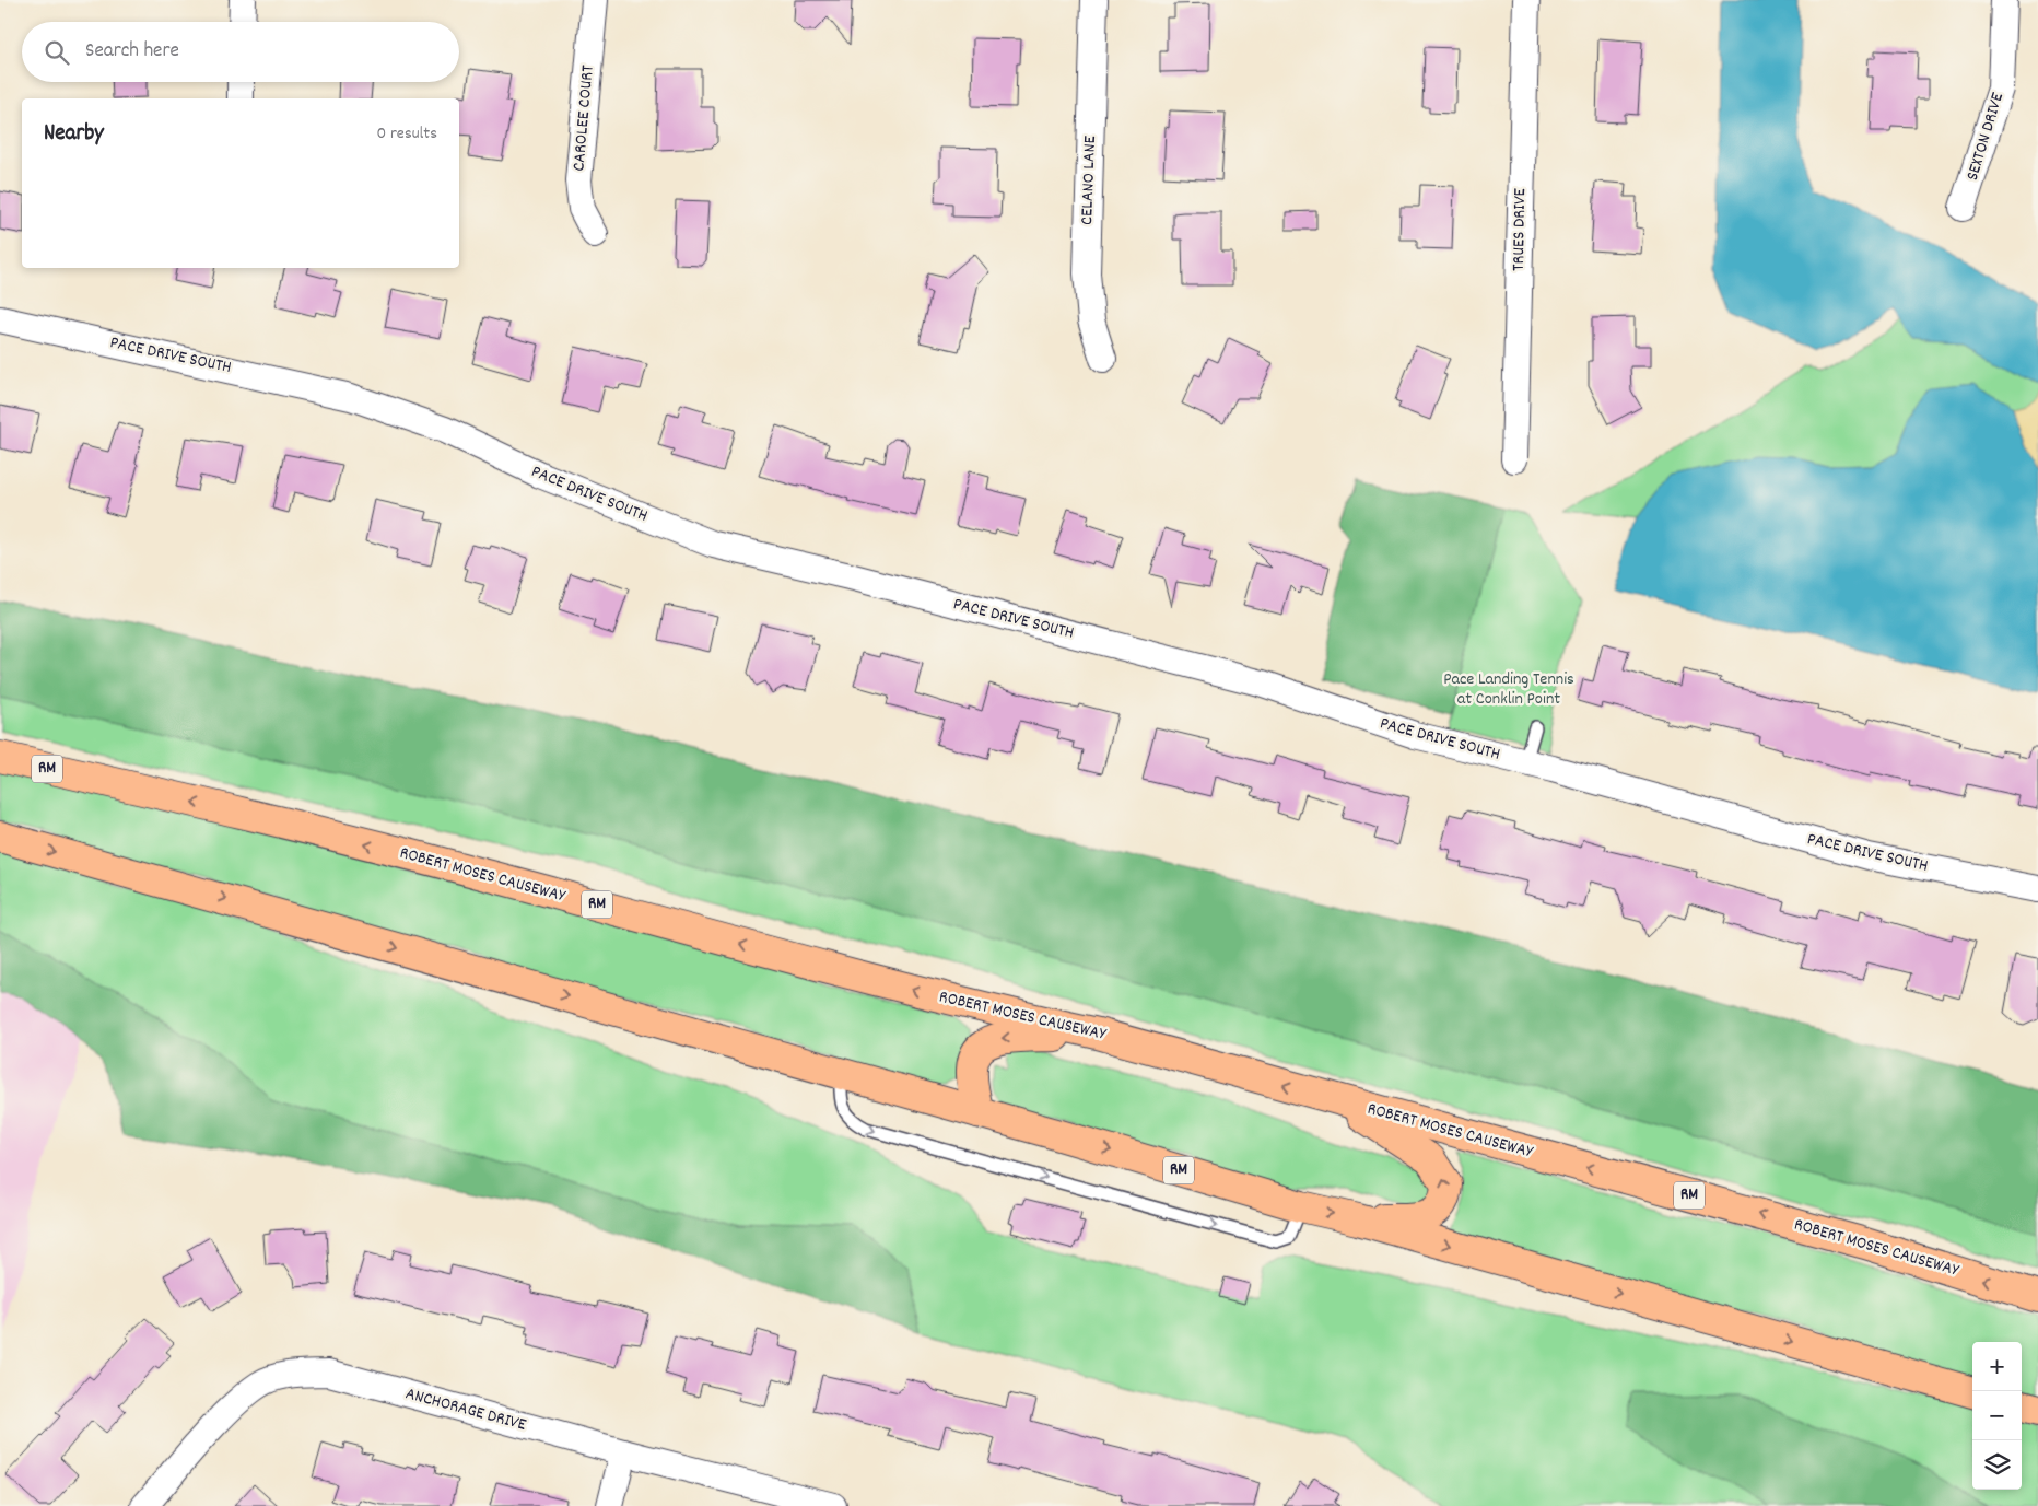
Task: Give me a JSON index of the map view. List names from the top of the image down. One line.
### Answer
{"streets":{"highway":["RM","ROBERT MOSES CAUSEWAY"],"street":["CAROLEE COURT","SEXTON DRIVE","CELANO LANE","TRUES DRIVE","PACE DRIVE SOUTH","ANCHORAGE DRIVE"]},"parks":["Pace Landing Tennis at Conklin Point"],"page":{"search":"Search here","heading":["Nearby","0 results"],"map_buttons":["+","−"]}}
